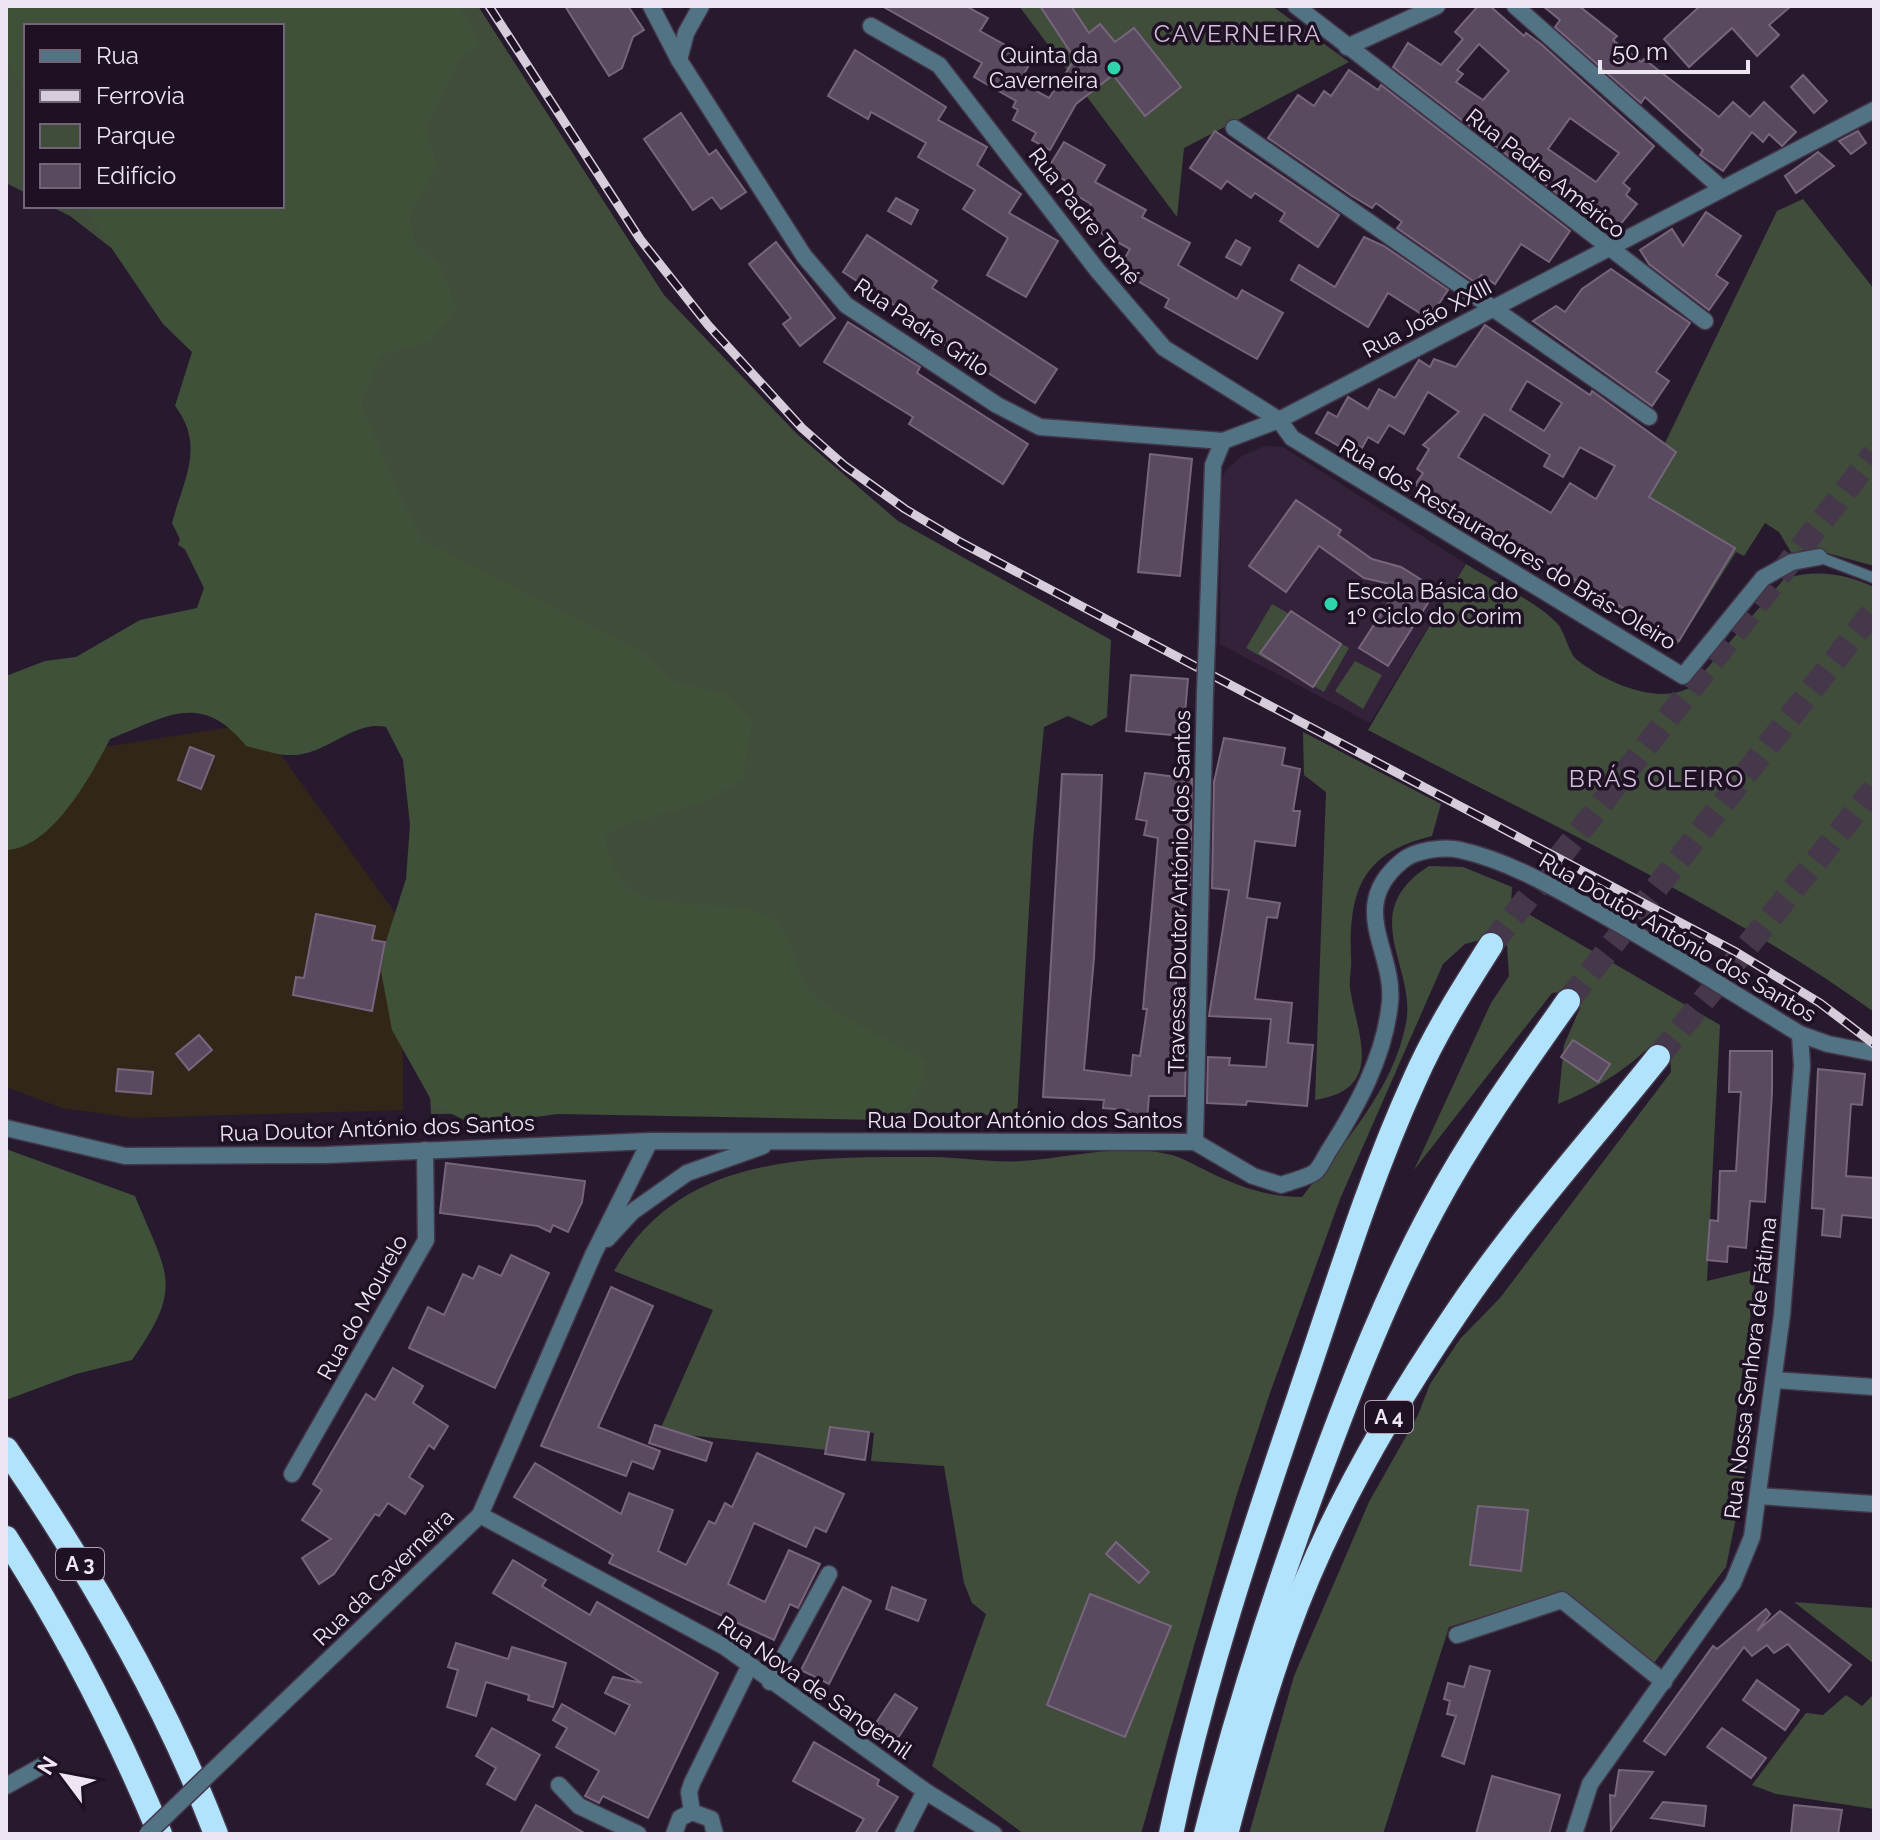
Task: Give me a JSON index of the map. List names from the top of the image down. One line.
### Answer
{"streets":{"highway":["A 4","A 3"],"street":["Rua Padre Américo","Rua Padre Tomé","Rua João XXIII","Rua Padre Grilo","Rua dos Restauradores do Brás-Oleiro","Travessa Doutor António dos Santos","Rua Doutor António dos Santos","Rua do Mourelo","Rua Nossa Senhora de Fátima","Rua da Caverneira","Rua Nova de Sangemil"]},"crossings":[["Rua Padre Américo","Rua João XXIII"],["Rua Padre Tomé","Rua João XXIII"],["Rua Padre Tomé","Rua dos Restauradores do Brás-Oleiro"],["Rua João XXIII","Rua Padre Grilo"],["Rua João XXIII","Rua dos Restauradores do Brás-Oleiro"],["Rua João XXIII","Travessa Doutor António dos Santos"],["Rua Padre Grilo","Travessa Doutor António dos Santos"],["Travessa Doutor António dos Santos","Rua Doutor António dos Santos"],["Rua Doutor António dos Santos","Rua do Mourelo"],["Rua Doutor António dos Santos","Rua Nossa Senhora de Fátima"],["Rua Doutor António dos Santos","Rua da Caverneira"],["Rua da Caverneira","Rua Nova de Sangemil"]],"districts":["CAVERNEIRA","BRÁS OLEIRO"],"places":["Quinta da Caverneira","Escola Básica do 1º Ciclo do Corim"],"legend":["Rua","Ferrovia","Parque","Edifício"],"scale_bar":"50 m","north":"top left"}
